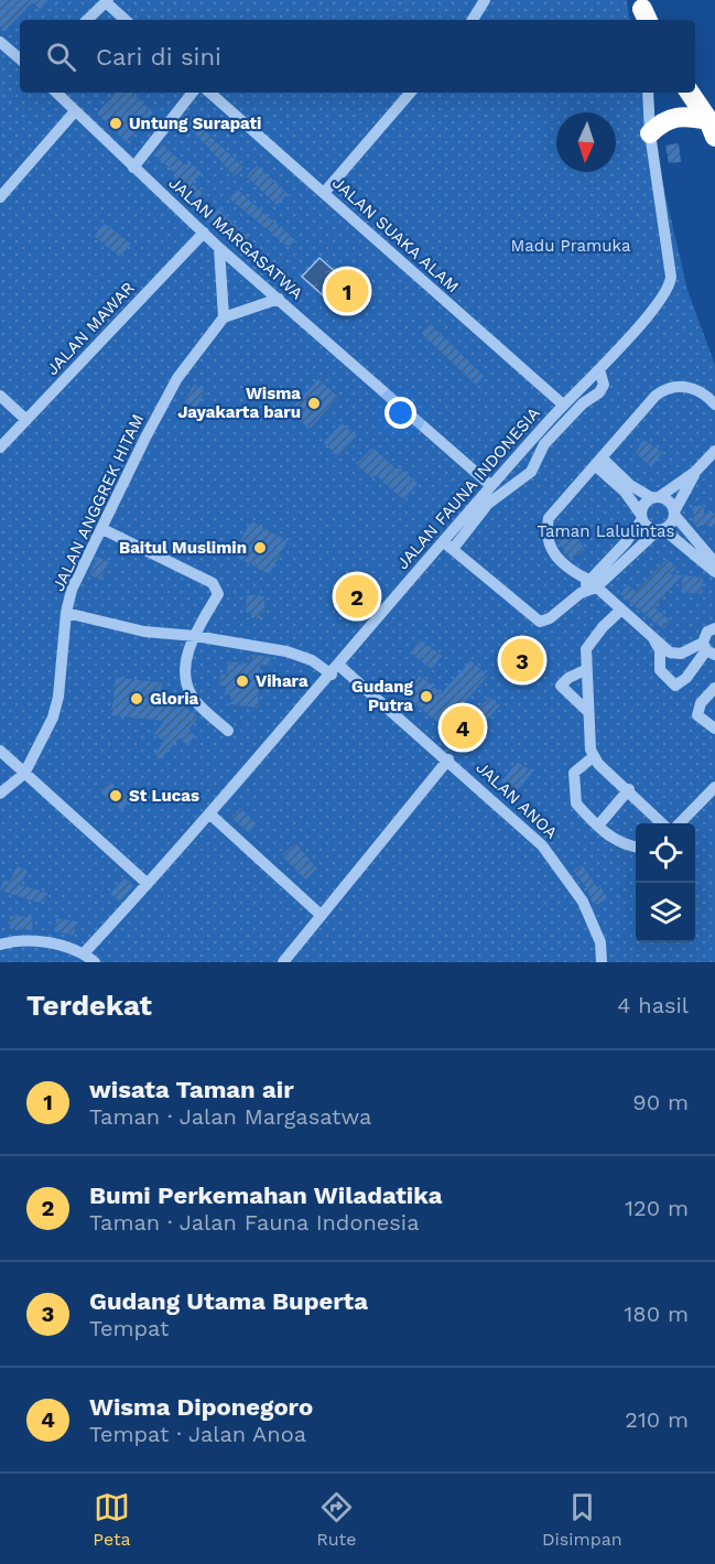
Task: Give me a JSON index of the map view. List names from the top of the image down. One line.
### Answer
{"streets":{"street":["JALAN SUAKA ALAM","JALAN MARGASATWA","JALAN MAWAR","JALAN FAUNA INDONESIA","JALAN ANGGREK HITAM","JALAN ANOA"]},"crossings":[["JALAN SUAKA ALAM","JALAN FAUNA INDONESIA"],["JALAN MARGASATWA","JALAN MAWAR"],["JALAN MARGASATWA","JALAN FAUNA INDONESIA"],["JALAN FAUNA INDONESIA","JALAN ANOA"],["JALAN ANGGREK HITAM","JALAN ANOA"]],"parks":["Madu Pramuka","Taman Lalulintas"],"places":["Untung Surapati","Wisma Jayakarta baru","Baitul Muslimin","Vihara","Gudang Putra","Gloria","St Lucas"],"north":"bottom","page":{"search":"Cari di sini","pins":["1","2","3","4"],"heading":["Terdekat","4 hasil"],"list":[{"mark":"1","name":"wisata Taman air","note":"Taman · Jalan Margasatwa","value":"90 m"},{"mark":"2","name":"Bumi Perkemahan Wiladatika","note":"Taman · Jalan Fauna Indonesia","value":"120 m"},{"mark":"3","name":"Gudang Utama Buperta","note":"Tempat","value":"180 m"},{"mark":"4","name":"Wisma Diponegoro","note":"Tempat · Jalan Anoa","value":"210 m"}],"nav":["Peta","Rute","Disimpan"]}}
